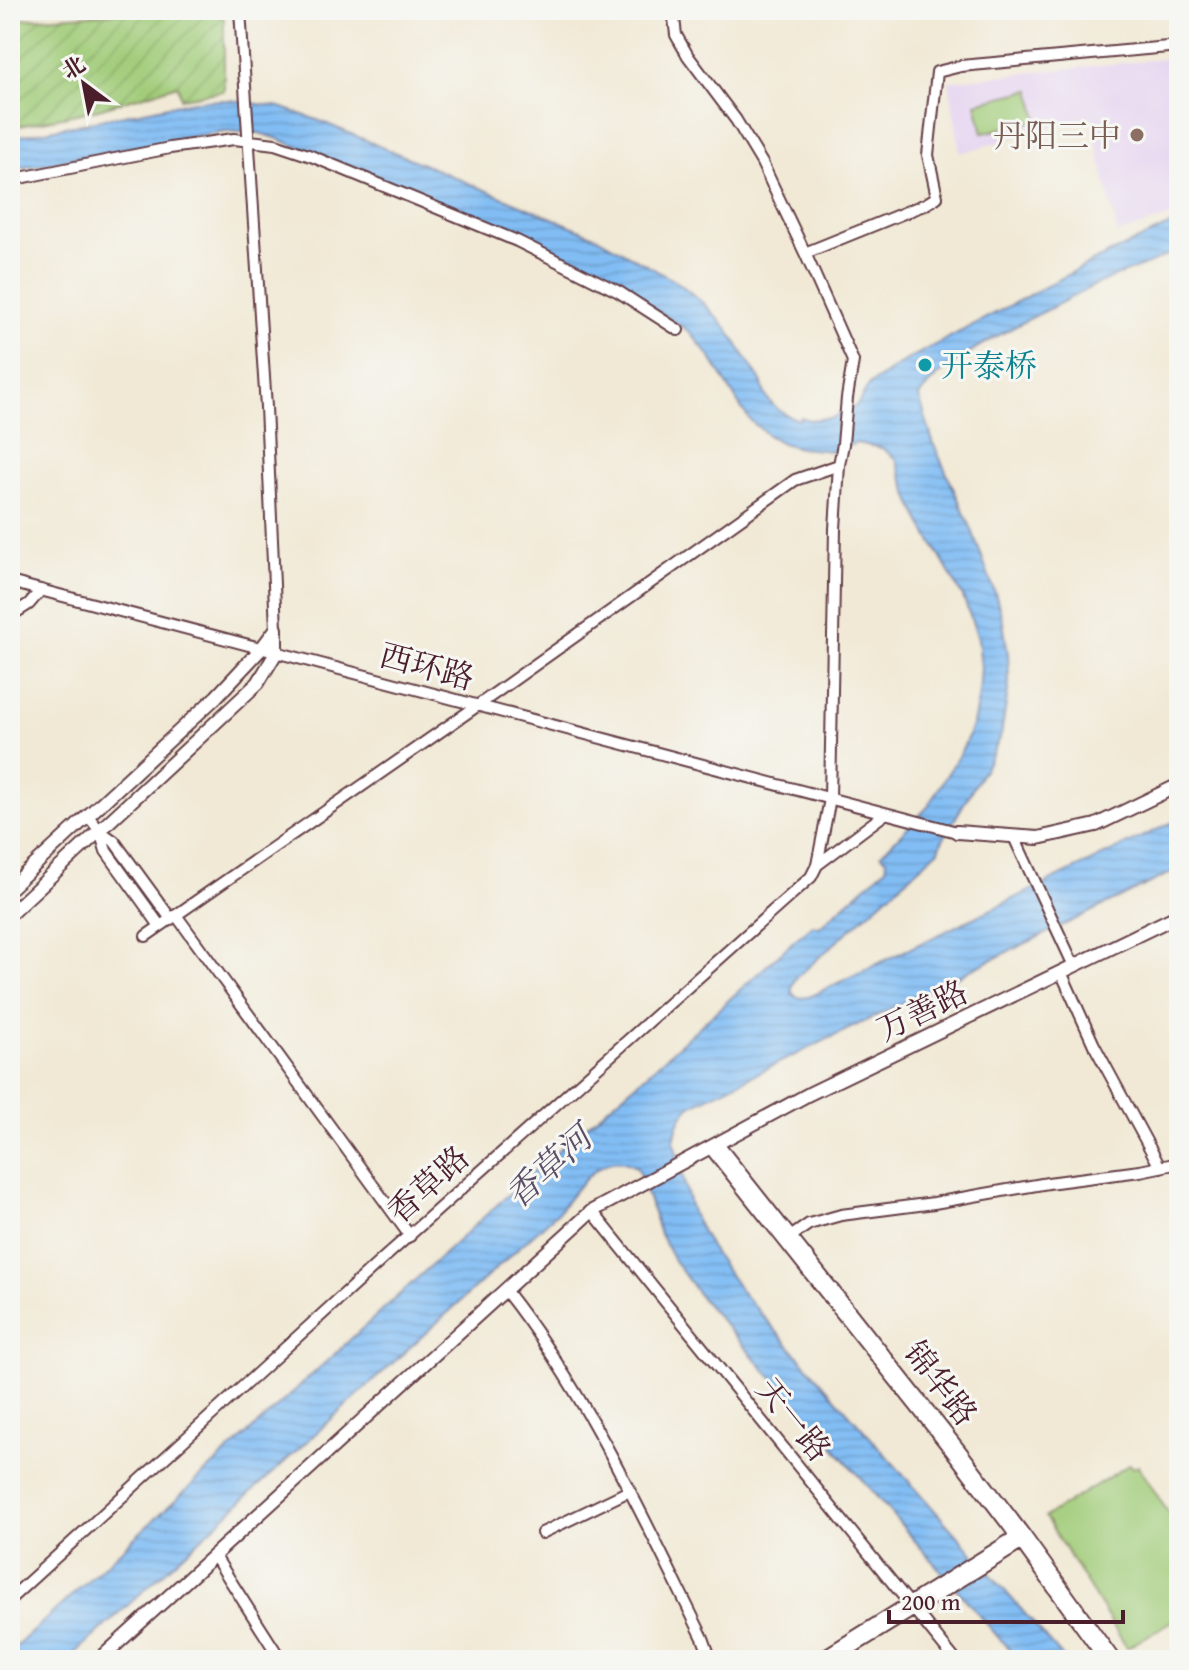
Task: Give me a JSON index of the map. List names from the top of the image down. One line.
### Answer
{"streets":{"main road":["万善路"],"street":["西环路","香草路","锦华路","天一路"]},"crossings":[["西环路","香草路"],["万善路","锦华路"],["万善路","天一路"]],"water":["香草河"],"places":["丹阳三中","开泰桥"],"scale_bar":"200 m","north":"top left"}
